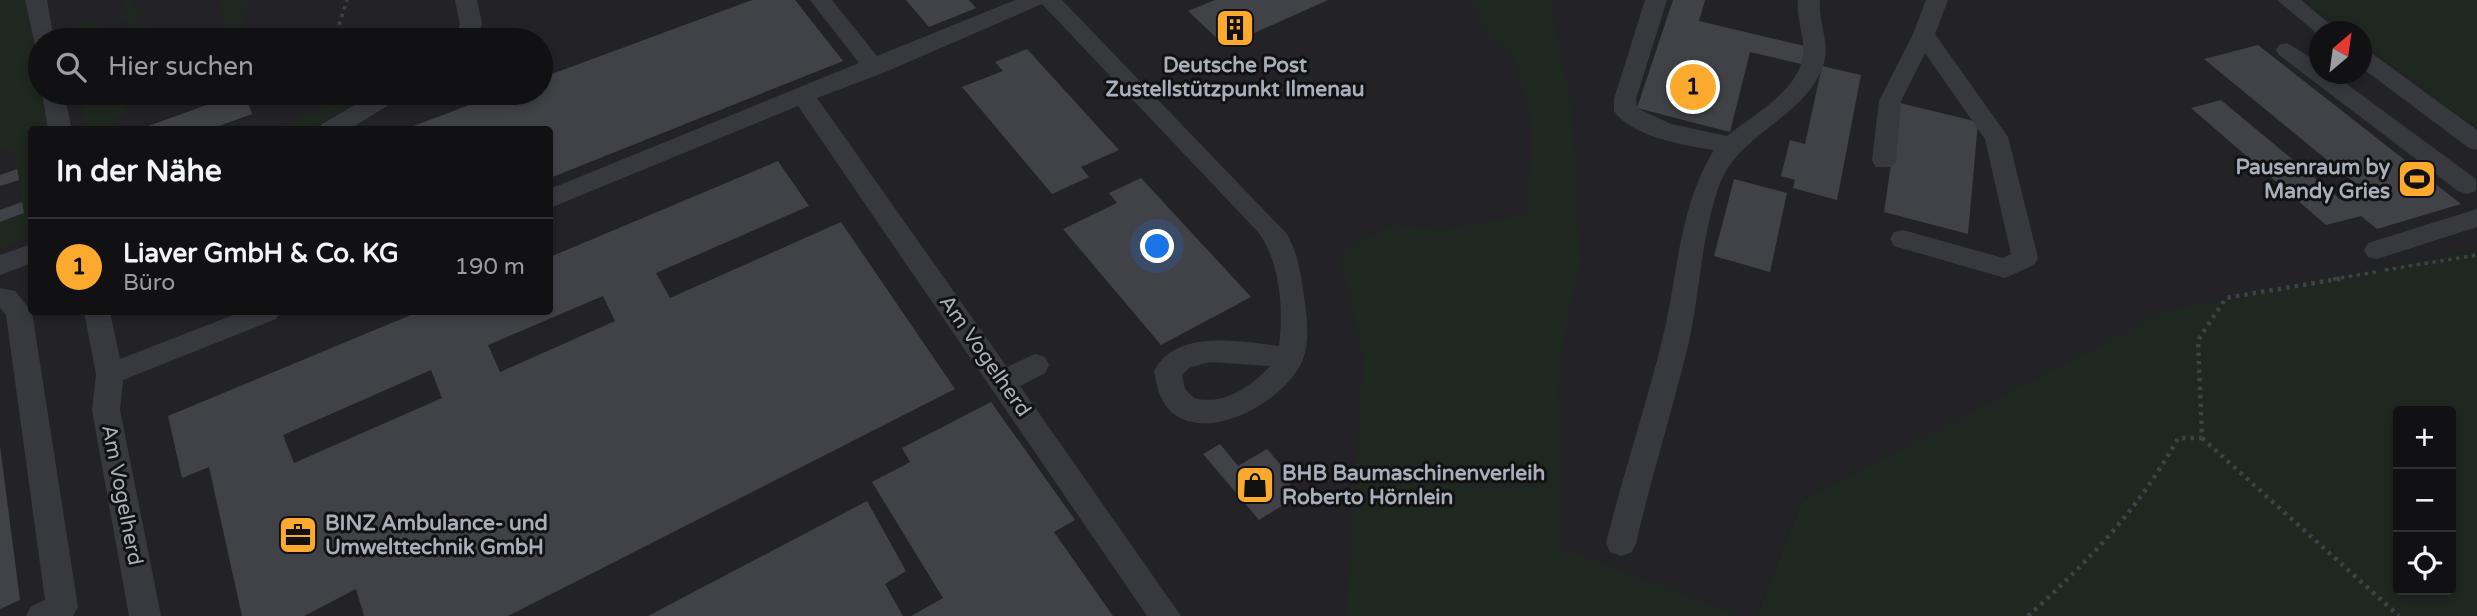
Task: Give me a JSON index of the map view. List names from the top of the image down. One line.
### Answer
{"streets":{"street":["Am Vogelherd"]},"places":{"building":["Deutsche Post Zustellstützpunkt Ilmenau"],"sports":["Pausenraum by Mandy Gries"],"shop":["BHB Baumaschinenverleih Roberto Hörnlein"],"office":["BINZ Ambulance- und Umwelttechnik GmbH"]},"north":"top right","page":{"search":"Hier suchen","pins":"1","heading":"In der Nähe","list":[{"mark":"1","name":"Liaver GmbH & Co. KG","note":"Büro","value":"190 m"}],"map_buttons":["+","−"]}}
